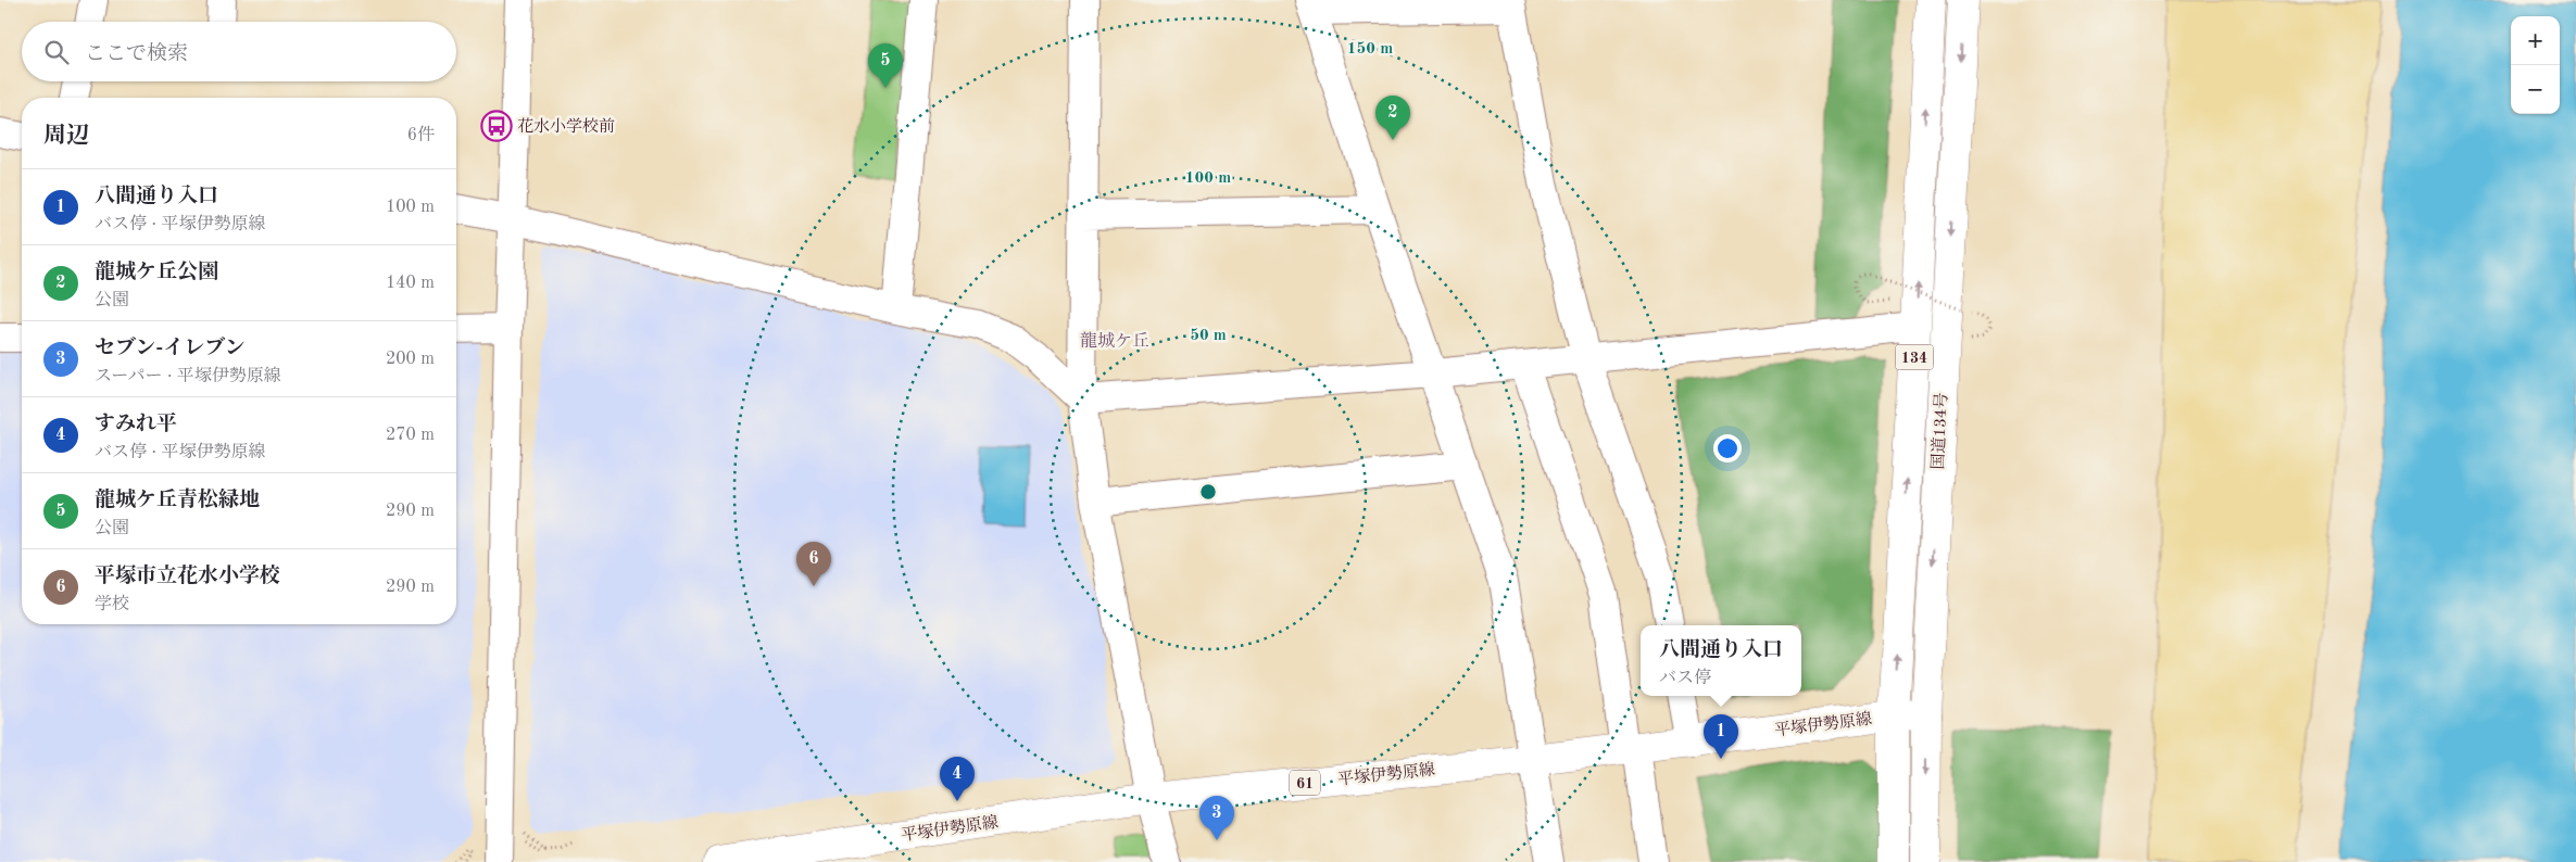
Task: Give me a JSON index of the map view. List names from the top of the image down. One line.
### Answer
{"streets":{"main road":["134","国道134号","平塚伊勢原線","61"]},"crossings":[["国道134号","平塚伊勢原線"]],"districts":["龍城ケ丘"],"places":{"bus stop":["花水小学校前"]},"page":{"map_buttons":["+","−"],"search":"ここで検索","pins":["5","2","6","1","4","3"],"heading":["周辺","6件"],"list":[{"mark":"1","name":"八間通り入口","note":"バス停 · 平塚伊勢原線","value":"100 m"},{"mark":"2","name":"龍城ケ丘公園","note":"公園","value":"140 m"},{"mark":"3","name":"セブン-イレブン","note":"スーパー · 平塚伊勢原線","value":"200 m"},{"mark":"4","name":"すみれ平","note":"バス停 · 平塚伊勢原線","value":"270 m"},{"mark":"5","name":"龍城ケ丘青松緑地","note":"公園","value":"290 m"},{"mark":"6","name":"平塚市立花水小学校","note":"学校","value":"290 m"}],"popup":["八間通り入口","バス停"]},"rings":["150 m","100 m","50 m"]}
